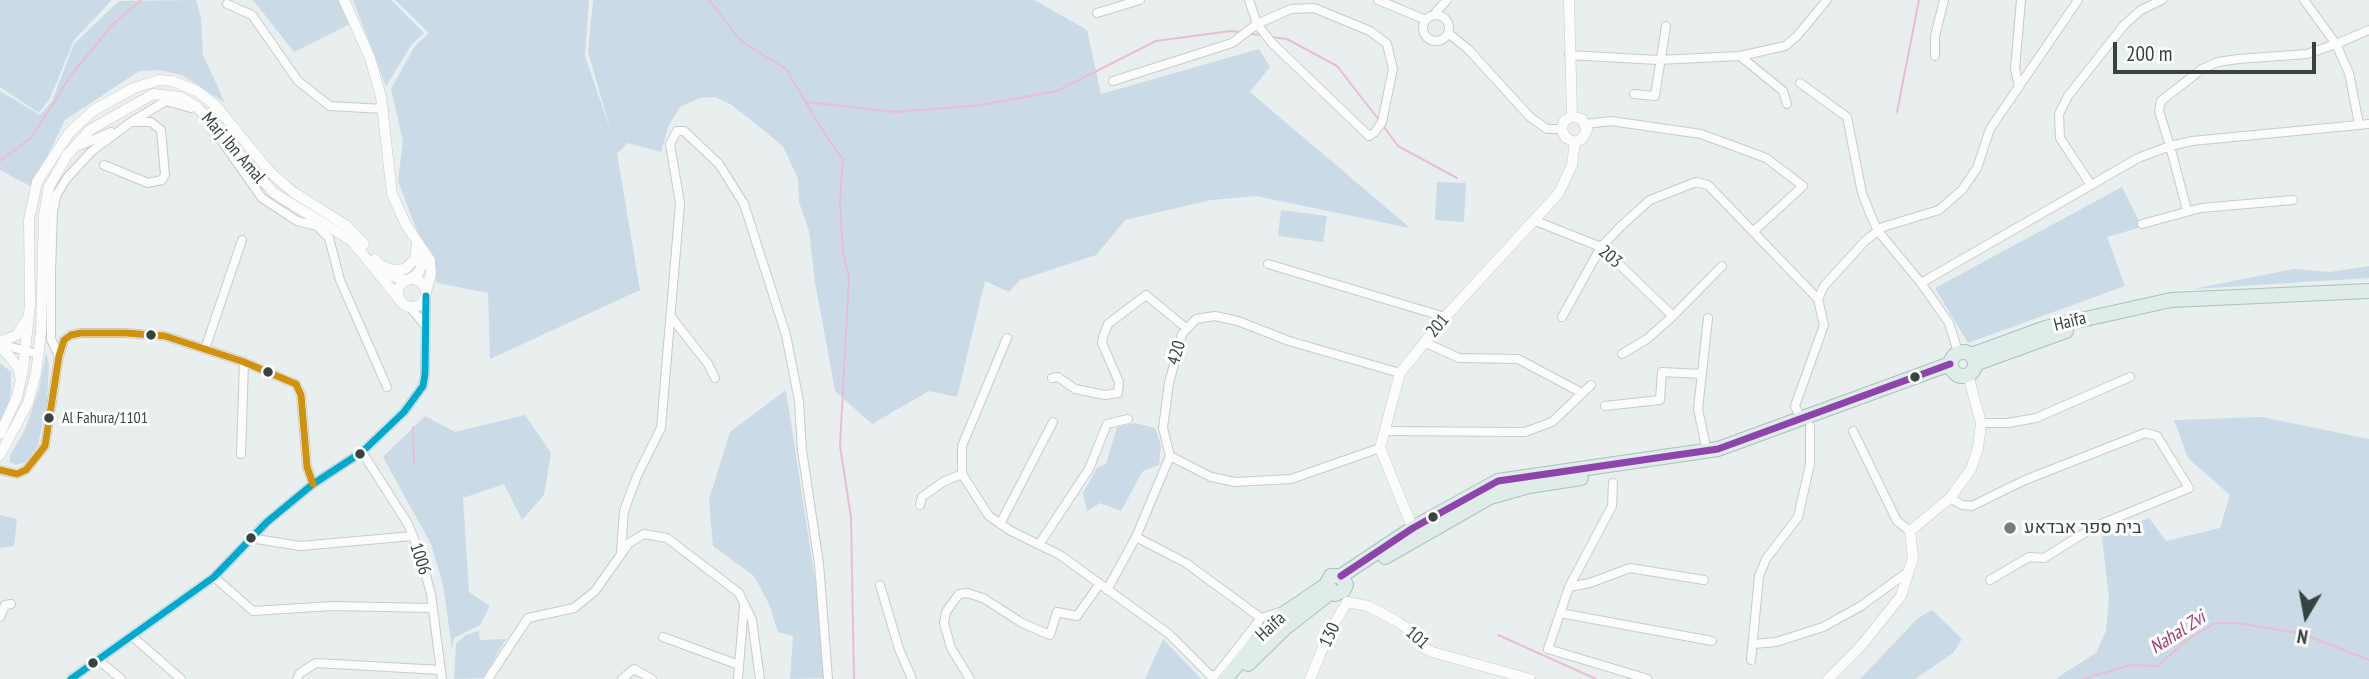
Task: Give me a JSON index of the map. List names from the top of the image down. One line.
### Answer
{"streets":{"highway":["Haifa"],"street":["Marj Ibn Amal","203","201","420","1006","130","101"]},"crossings":[["203","201"],["Haifa","130"],["Haifa","101"],["201","420"],["130","101"]],"water":["Nahal Zvi"],"places":["Al Fahura/1101","בית ספר אבדאע"],"scale_bar":"200 m","north":"bottom"}
